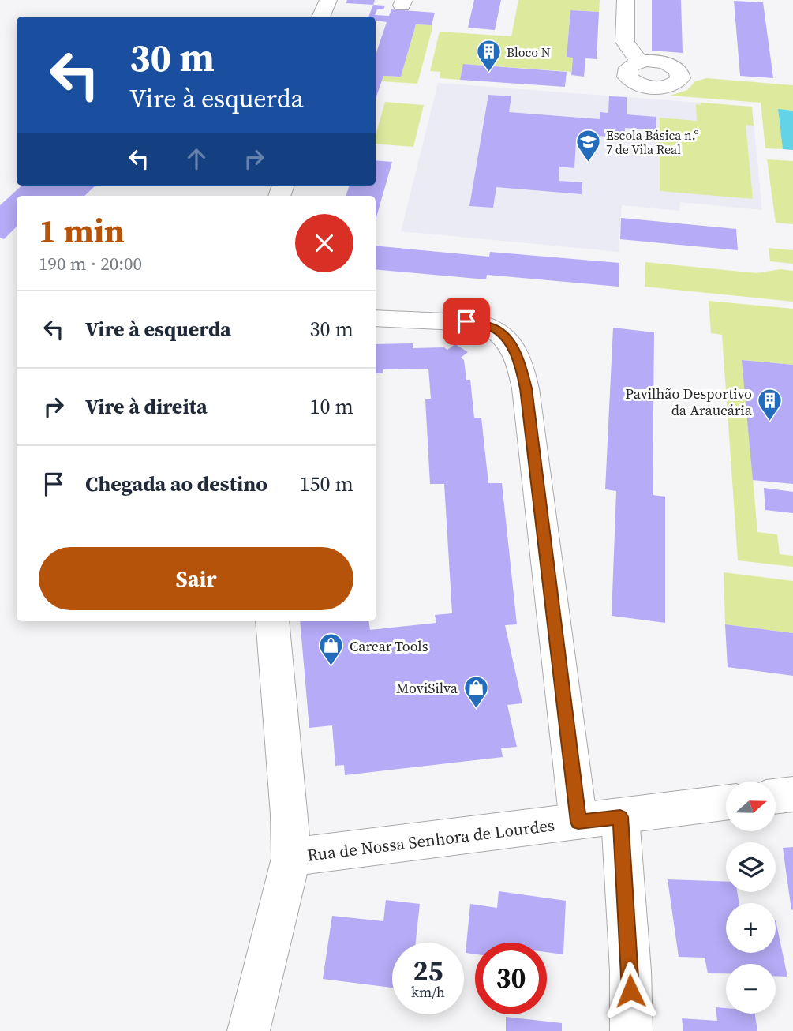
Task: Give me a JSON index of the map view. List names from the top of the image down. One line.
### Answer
{"streets":{"street":["Rua de Nossa Senhora de Lourdes"]},"places":{"building":["Bloco N","Pavilhão Desportivo da Araucária"],"school or university":["Escola Básica n.º 7 de Vila Real"],"shop":["Carcar Tools","MoviSilva"]},"north":"right","page":{"turn":["30 m","Vire à esquerda"],"heading":["1 min","190 m · 20:00"],"list":[{"name":"Vire à esquerda","value":"30 m"},{"name":"Vire à direita","value":"10 m"},{"name":"Chegada ao destino","value":"150 m"}],"buttons":"Sair","map_buttons":["+","−"],"speed":"25 km/h","limit":"30"}}
